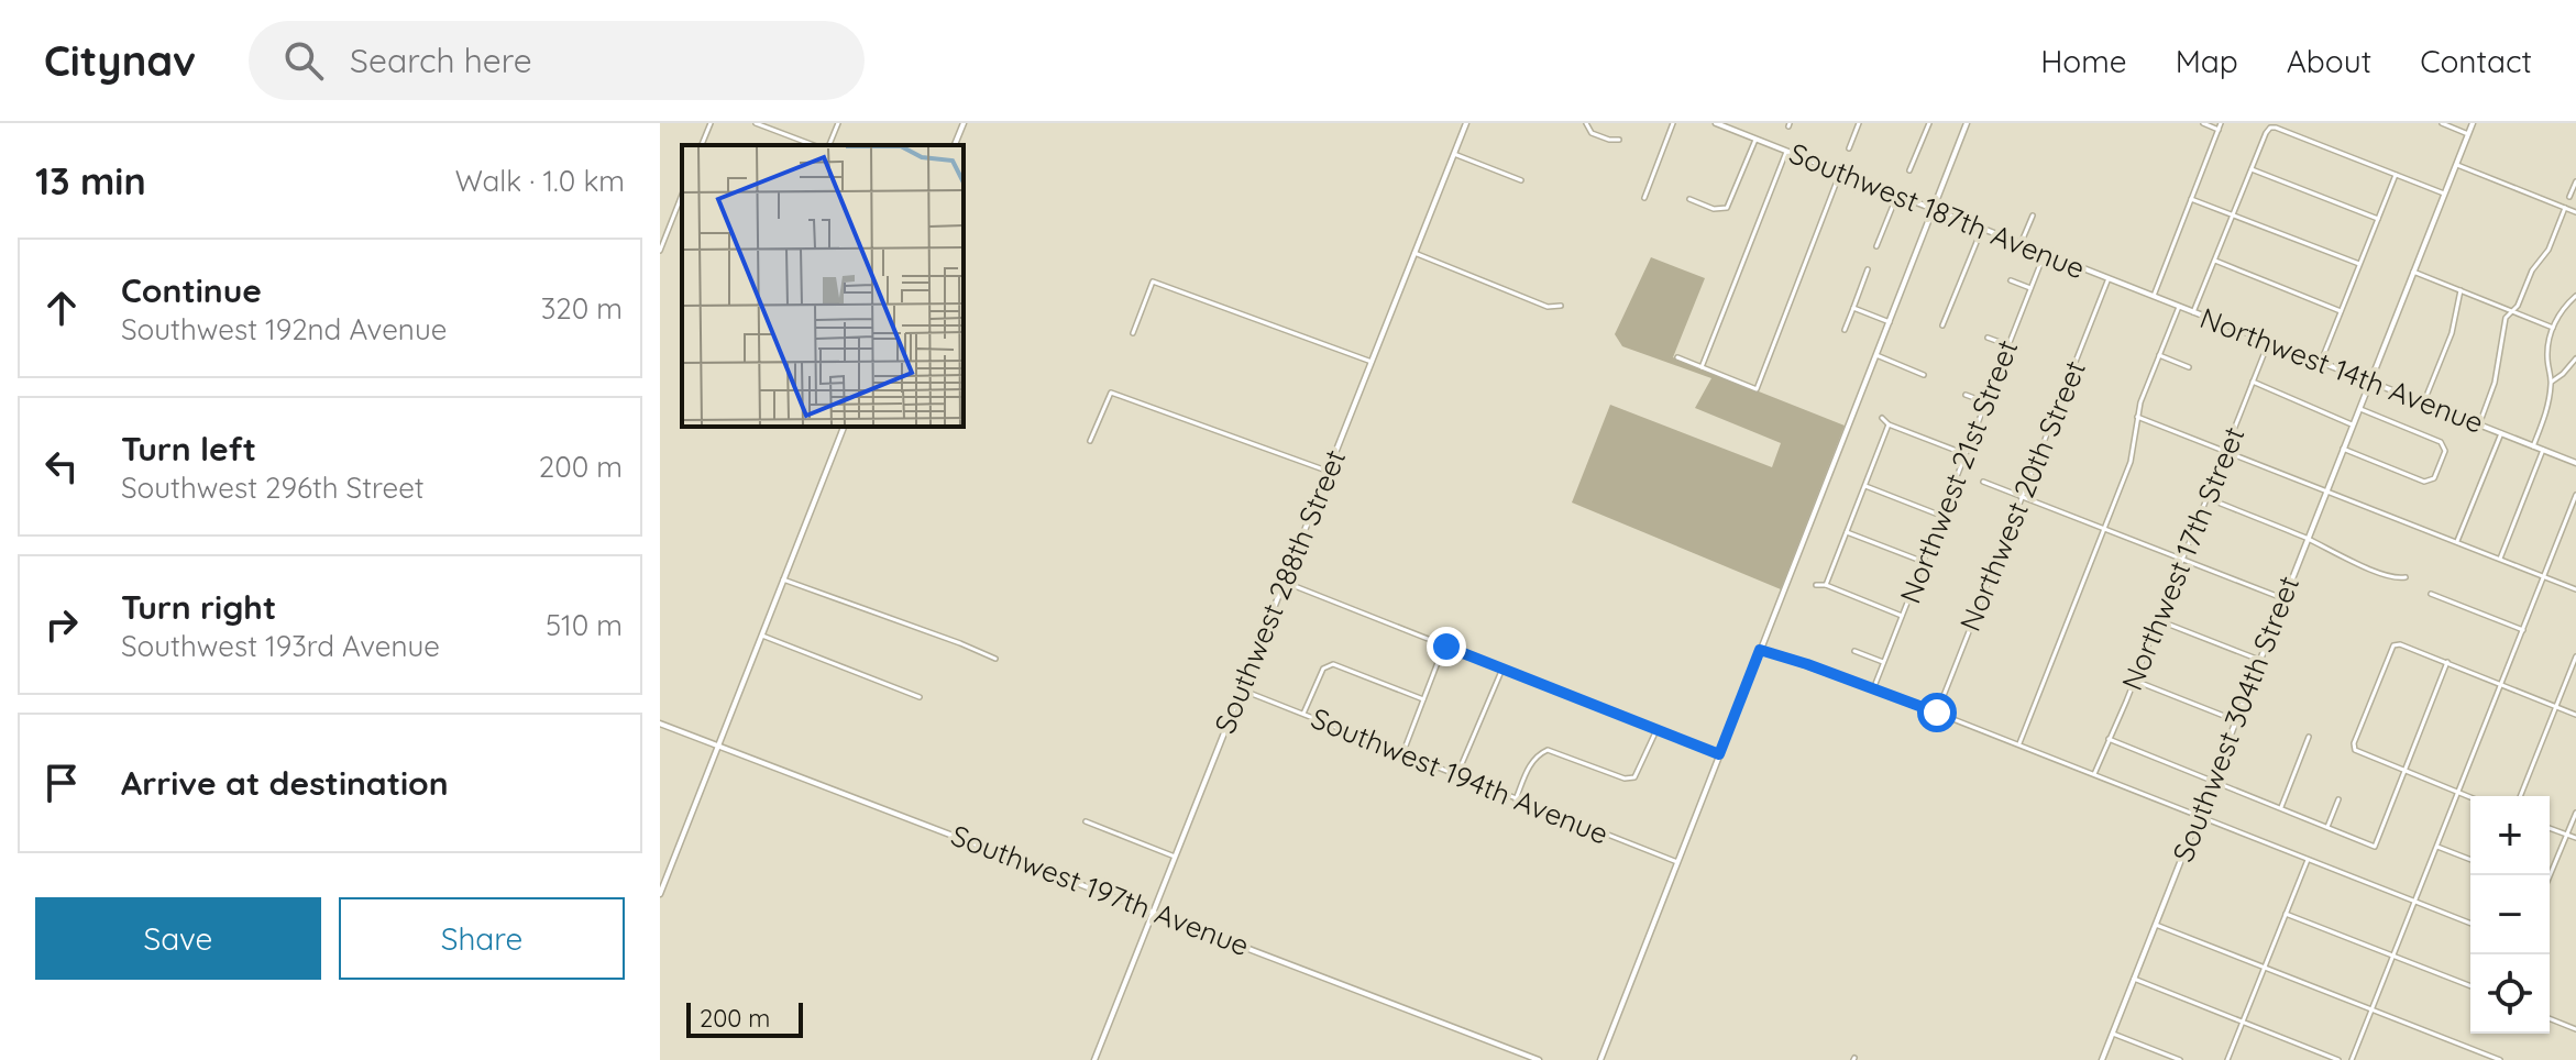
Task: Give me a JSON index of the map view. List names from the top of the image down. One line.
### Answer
{"streets":{"street":["Southwest 187th Avenue","Northwest 14th Avenue","Northwest 21st Street","Northwest 20th Street","Northwest 17th Street","Southwest 288th Street","Southwest 304th Street","Southwest 194th Avenue","Southwest 197th Avenue"]},"crossings":[["Southwest 187th Avenue","Northwest 14th Avenue"],["Southwest 187th Avenue","Northwest 21st Street"],["Southwest 187th Avenue","Northwest 20th Street"],["Northwest 14th Avenue","Northwest 20th Street"],["Northwest 14th Avenue","Northwest 17th Street"],["Northwest 14th Avenue","Southwest 304th Street"],["Southwest 288th Street","Southwest 194th Avenue"],["Southwest 288th Street","Southwest 197th Avenue"]],"scale_bar":"200 m","page":{"header":"Citynav","search":"Search here","nav":["Home","Map","About","Contact"],"heading":["13 min","Walk · 1.0 km"],"list":[["Continue","Southwest 192nd Avenue","320 m"],["Turn left","Southwest 296th Street","200 m"],["Turn right","Southwest 193rd Avenue","510 m"],"Arrive at destination"],"map_buttons":["+","−"],"buttons":["Save","Share"],"scale":"200 m"}}
